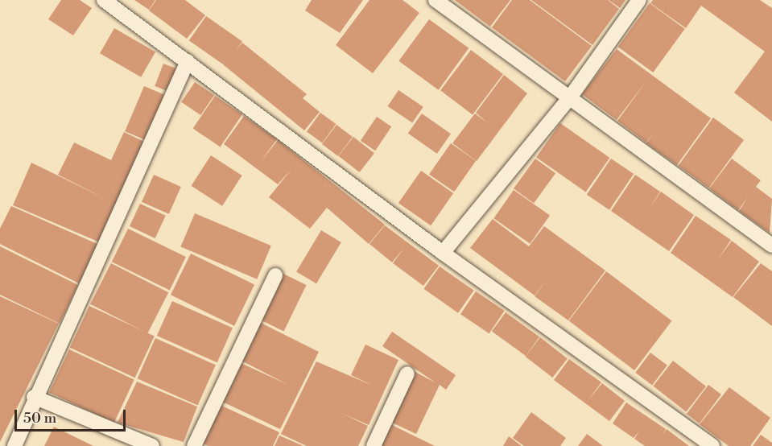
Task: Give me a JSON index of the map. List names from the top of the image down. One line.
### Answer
{"scale_bar":"50 m"}
